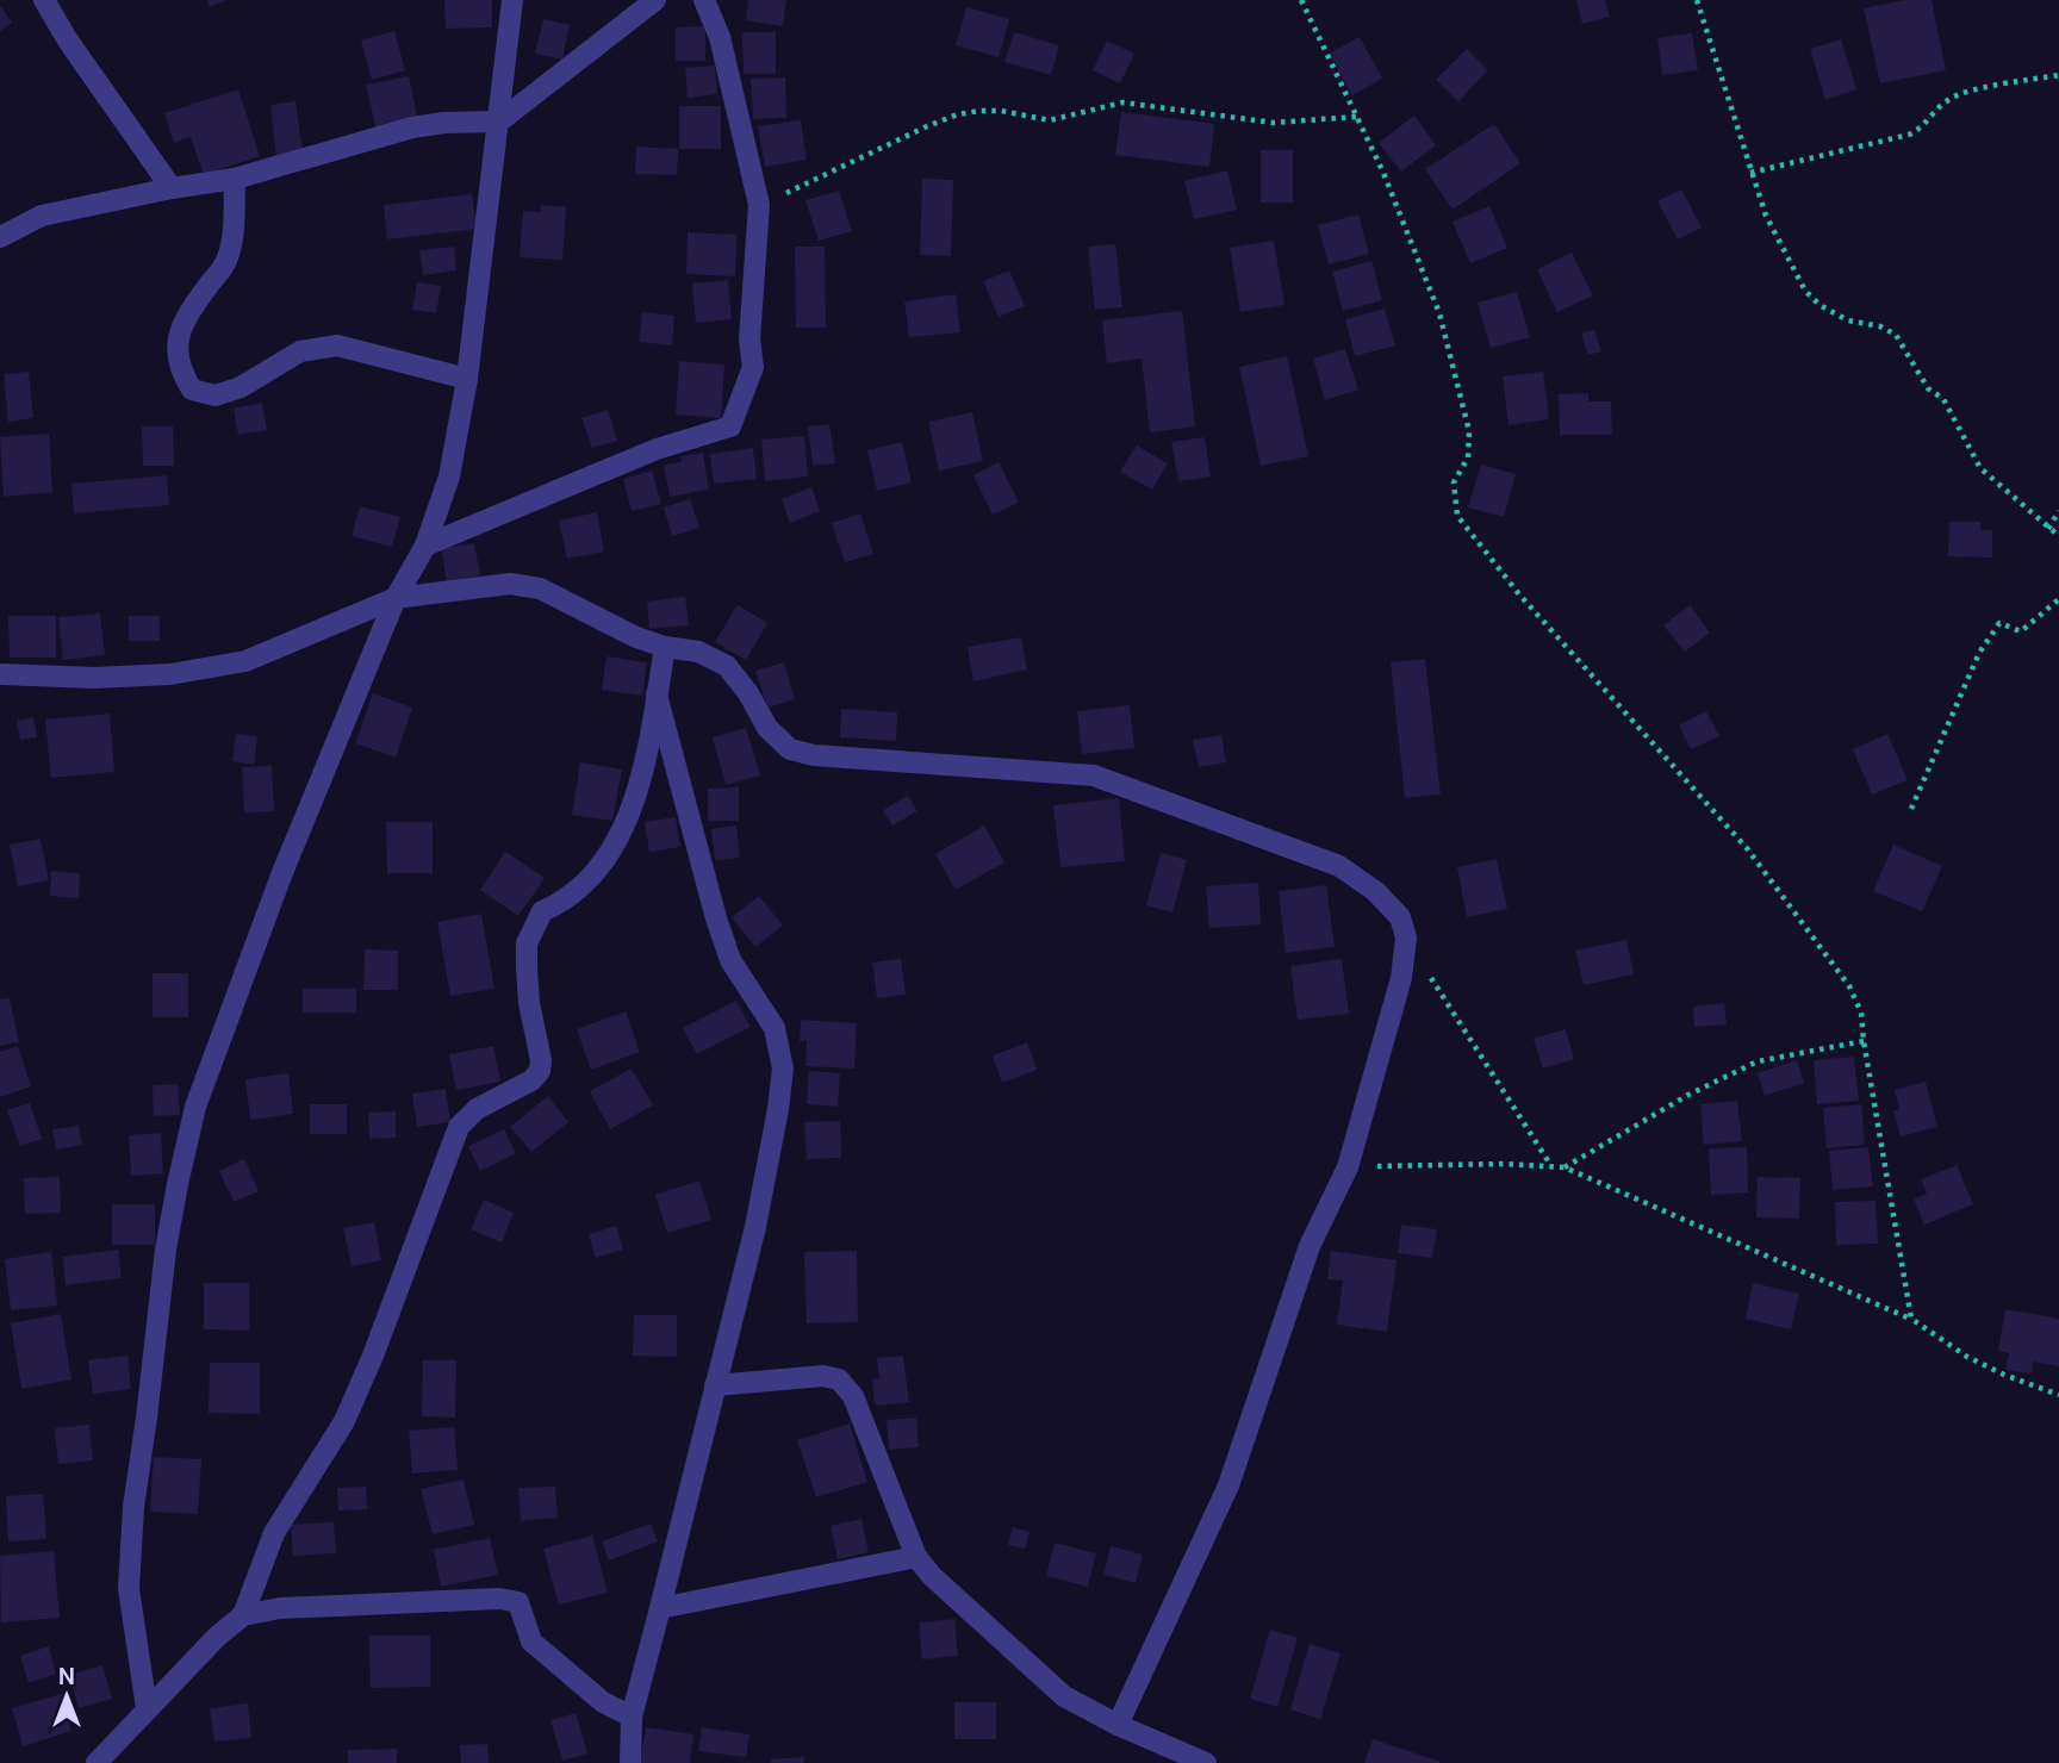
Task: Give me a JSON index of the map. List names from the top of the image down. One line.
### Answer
{"north":"top"}
